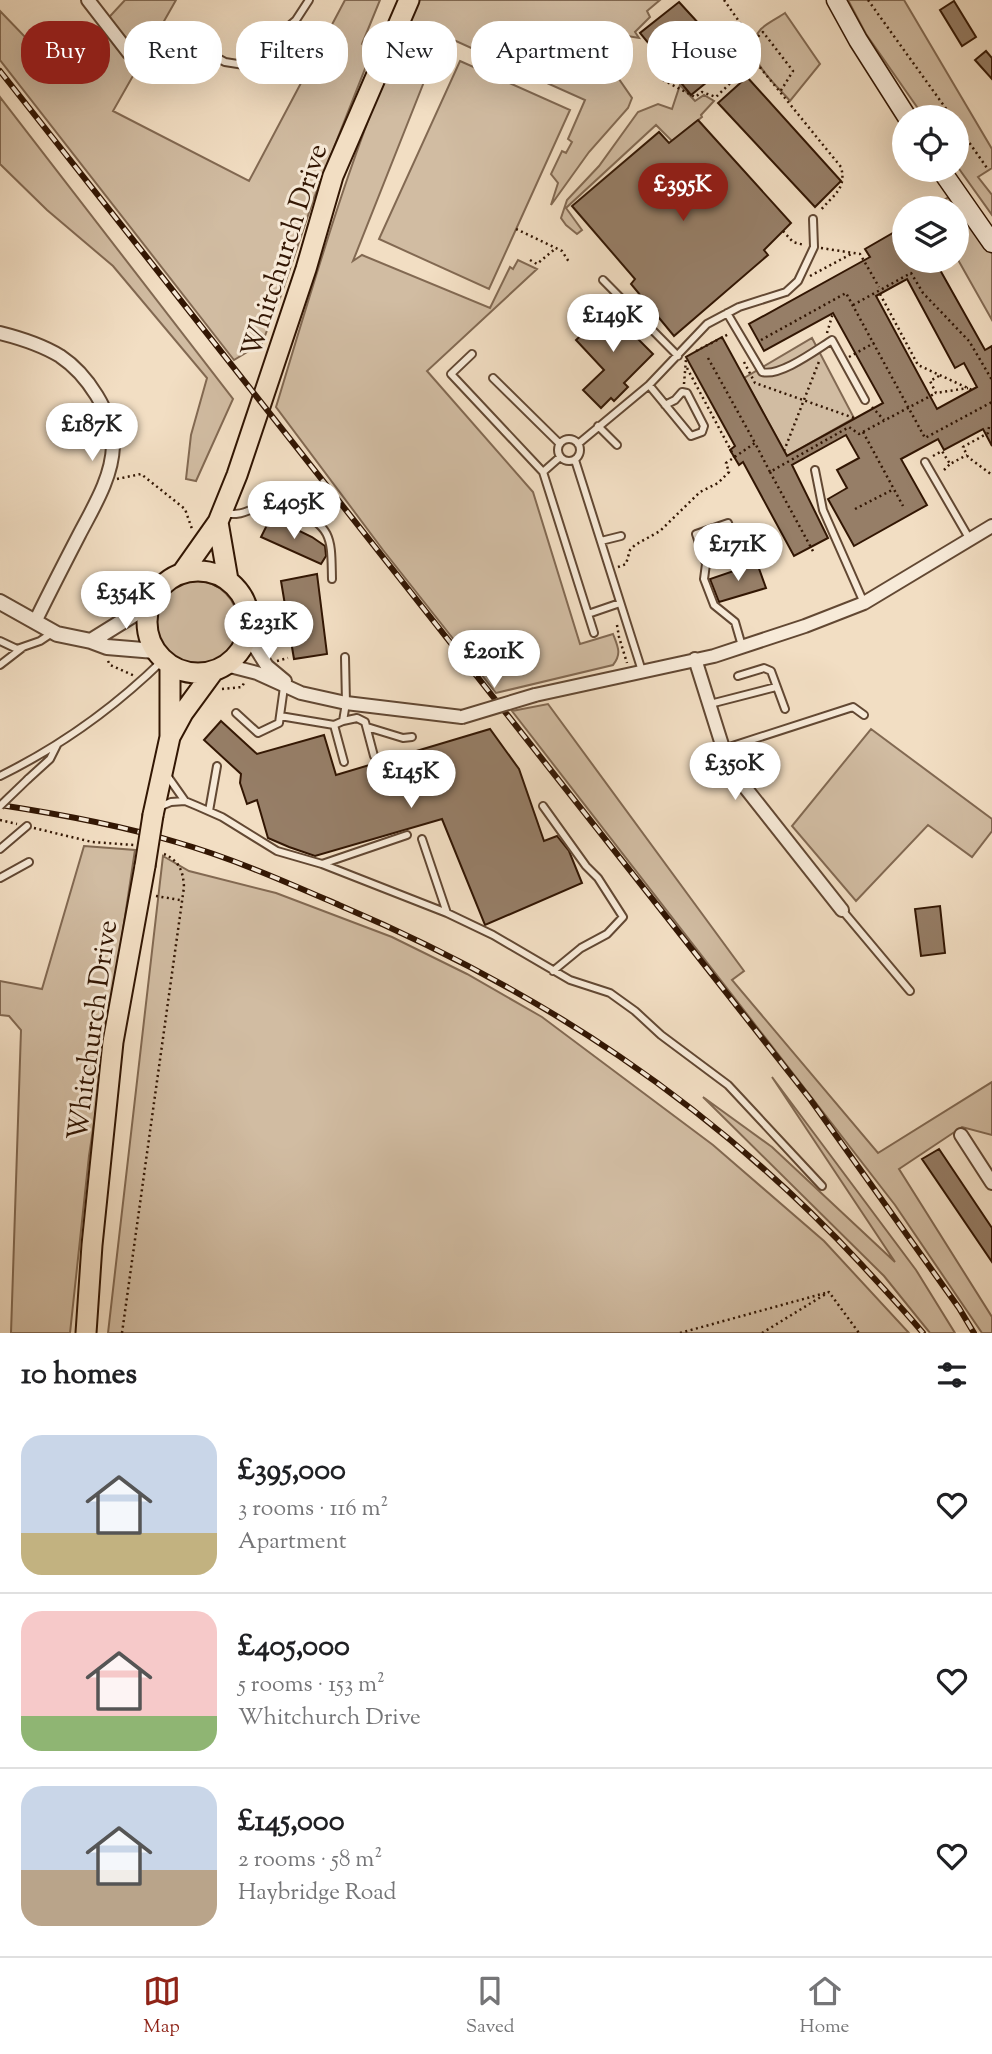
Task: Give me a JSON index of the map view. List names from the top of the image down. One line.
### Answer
{"streets":{"main road":["Whitchurch Drive"]},"page":{"chip":["Buy","Rent","Filters","New","Apartment","House"],"price":["£395K","£149K","£187K","£405K","£171K","£354K","£231K","£201K","£350K","£145K"],"heading":"10 homes","list":[{"name":"£395,000","note":"3 rooms · 116 m² · Apartment"},{"name":"£405,000","note":"5 rooms · 153 m² · Whitchurch Drive"},{"name":"£145,000","note":"2 rooms · 58 m² · Haybridge Road"}],"tabs":["Map","Saved","Home"]}}
